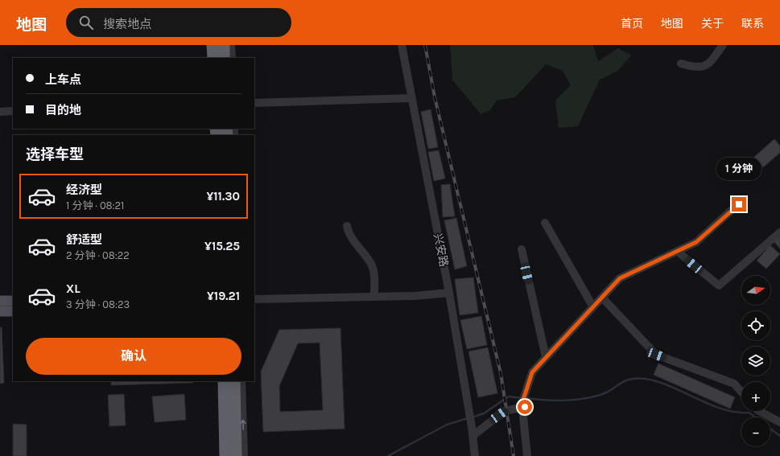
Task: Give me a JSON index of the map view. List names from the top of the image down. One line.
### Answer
{"streets":{"street":["兴安路"]},"north":"right","page":{"header":"地图","search":"搜索地点","nav":["首页","地图","关于","联系"],"banner":["上车点","目的地"],"heading":"选择车型","bubble":"1 分钟","list":[{"name":"经济型","note":"1 分钟 · 08:21","value":"¥11.30"},{"name":"舒适型","note":"2 分钟 · 08:22","value":"¥15.25"},{"name":"XL","note":"3 分钟 · 08:23","value":"¥19.21"}],"map_buttons":["+","−"],"buttons":"确认"}}
